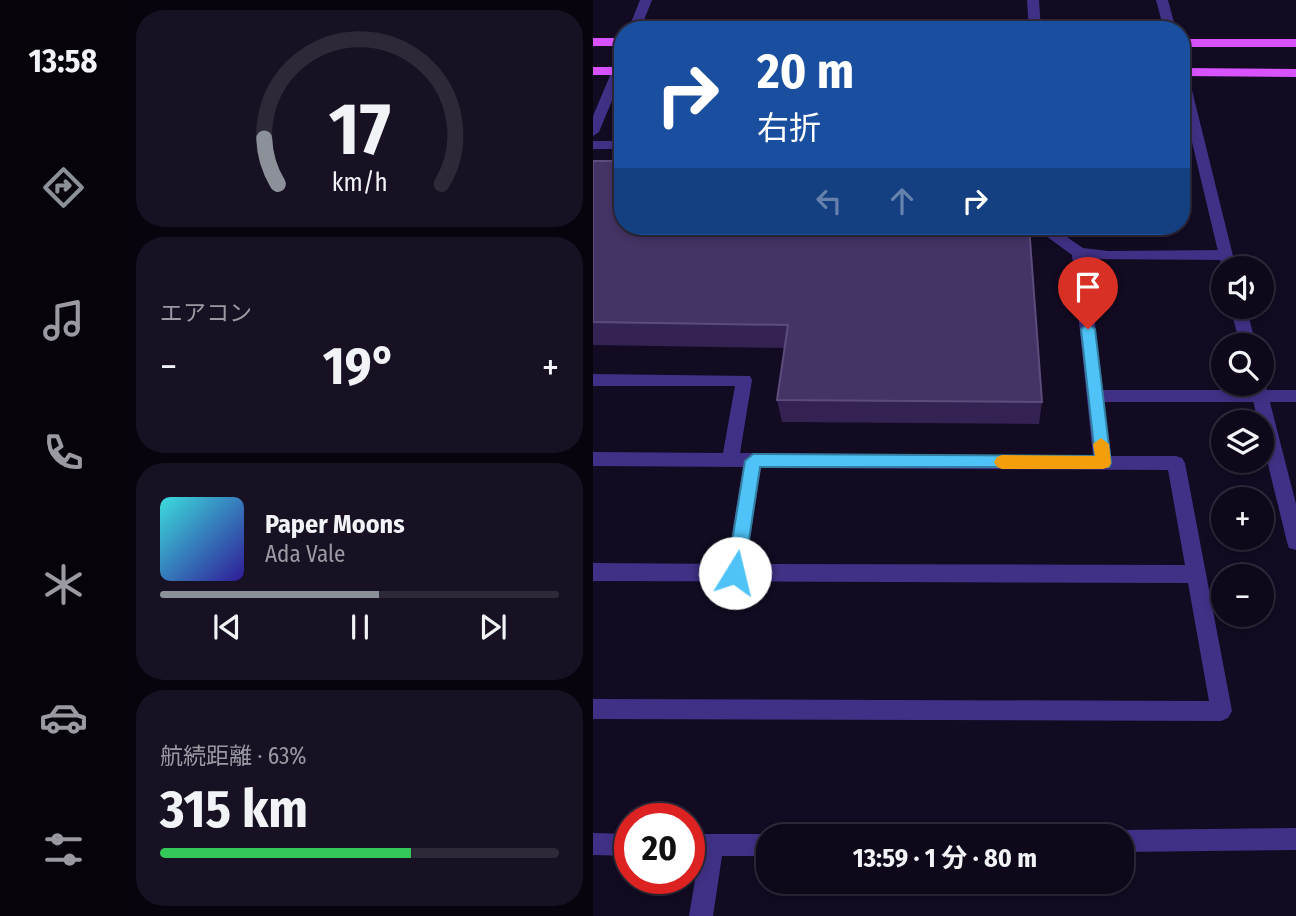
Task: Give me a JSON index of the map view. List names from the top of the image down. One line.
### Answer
{"page":{"tabs":"13:58","turn":["20 m","右折"],"tile":["エアコン",["航続距離 · 63%","315 km"]],"map_buttons":["+","−"],"heat":["−","19°","+"],"song":["Paper Moons","Ada Vale"],"limit":"20","trip":"13:59 · 1 分 · 80 m","gauge":["17","km/h"]}}
